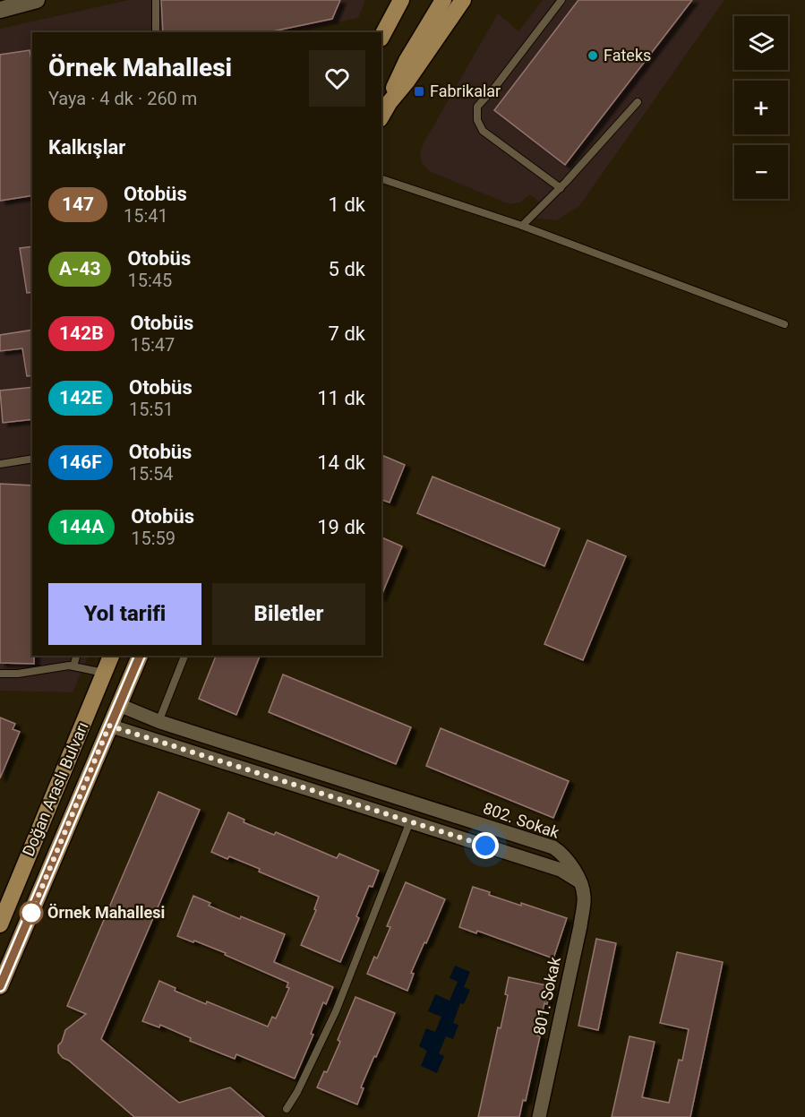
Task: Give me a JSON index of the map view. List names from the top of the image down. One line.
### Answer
{"streets":{"main road":["Doğan Araslı Bulvarı"],"street":["802. Sokak","801. Sokak"]},"crossings":[["Doğan Araslı Bulvarı","802. Sokak"],["802. Sokak","801. Sokak"]],"places":{"other":["Fateks","Örnek Mahallesi"],"transit":["Fabrikalar"]},"lines":["bus line 147"],"page":{"map_buttons":["+","−"],"heading":[["Örnek Mahallesi","Yaya · 4 dk · 260 m"],"Kalkışlar"],"list":[{"mark":"147","name":"Otobüs","note":"15:41","value":"1 dk"},{"mark":"A-43","name":"Otobüs","note":"15:45","value":"5 dk"},{"mark":"142B","name":"Otobüs","note":"15:47","value":"7 dk"},{"mark":"142E","name":"Otobüs","note":"15:51","value":"11 dk"},{"mark":"146F","name":"Otobüs","note":"15:54","value":"14 dk"},{"mark":"144A","name":"Otobüs","note":"15:59","value":"19 dk"}],"buttons":["Yol tarifi","Biletler"]}}
